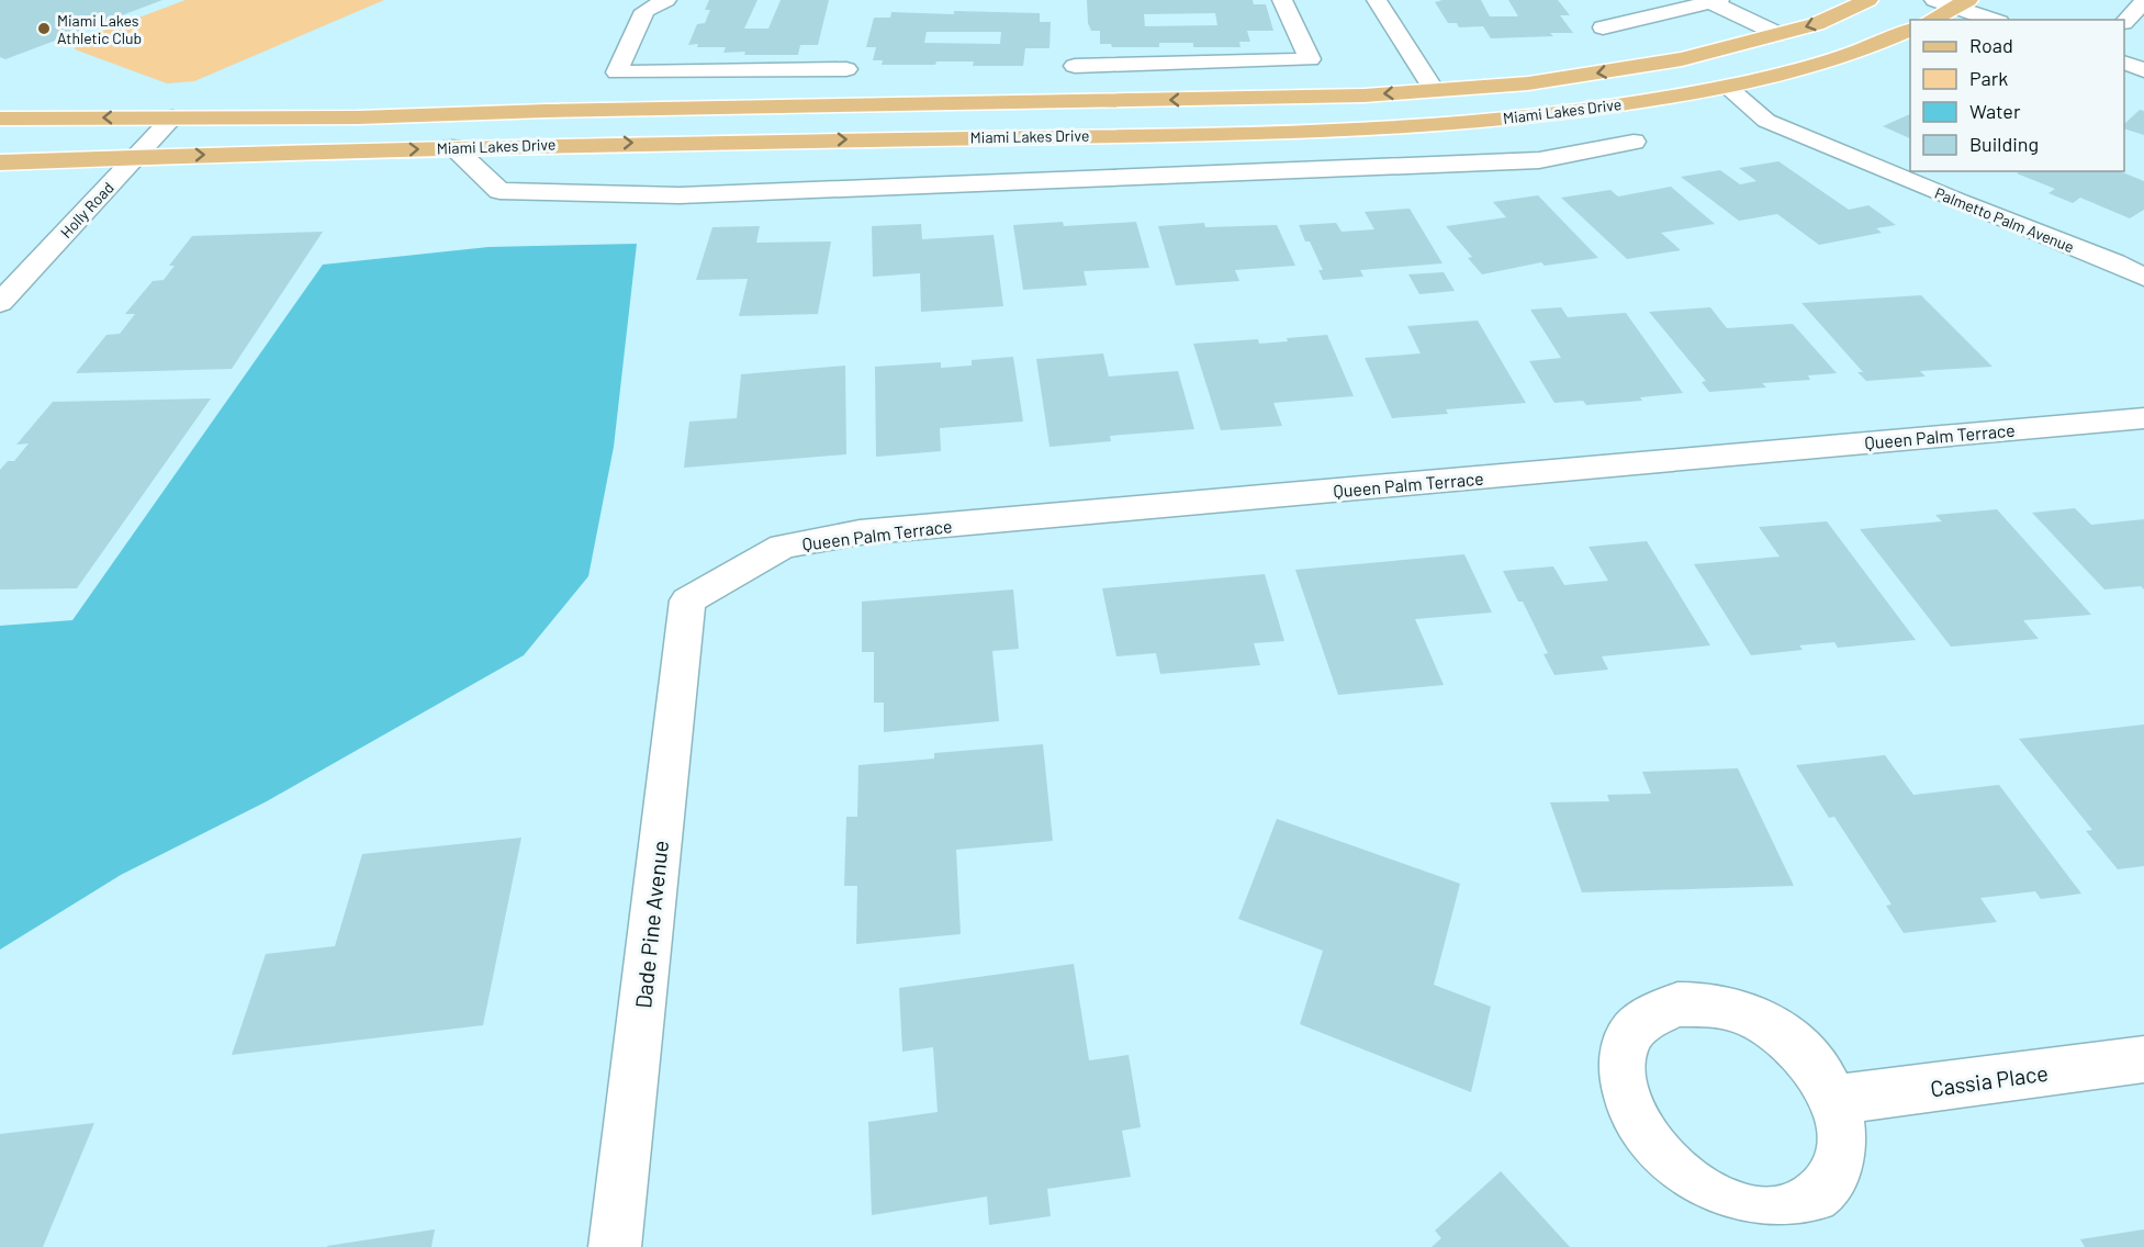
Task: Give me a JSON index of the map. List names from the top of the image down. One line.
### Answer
{"streets":{"main road":["Miami Lakes Drive"],"street":["Holly Road","Palmetto Palm Avenue","Queen Palm Terrace","Dade Pine Avenue","Cassia Place"]},"crossings":[["Miami Lakes Drive","Holly Road"],["Miami Lakes Drive","Palmetto Palm Avenue"],["Queen Palm Terrace","Dade Pine Avenue"]],"places":["Miami Lakes Athletic Club"],"legend":["Road","Park","Water","Building"]}
